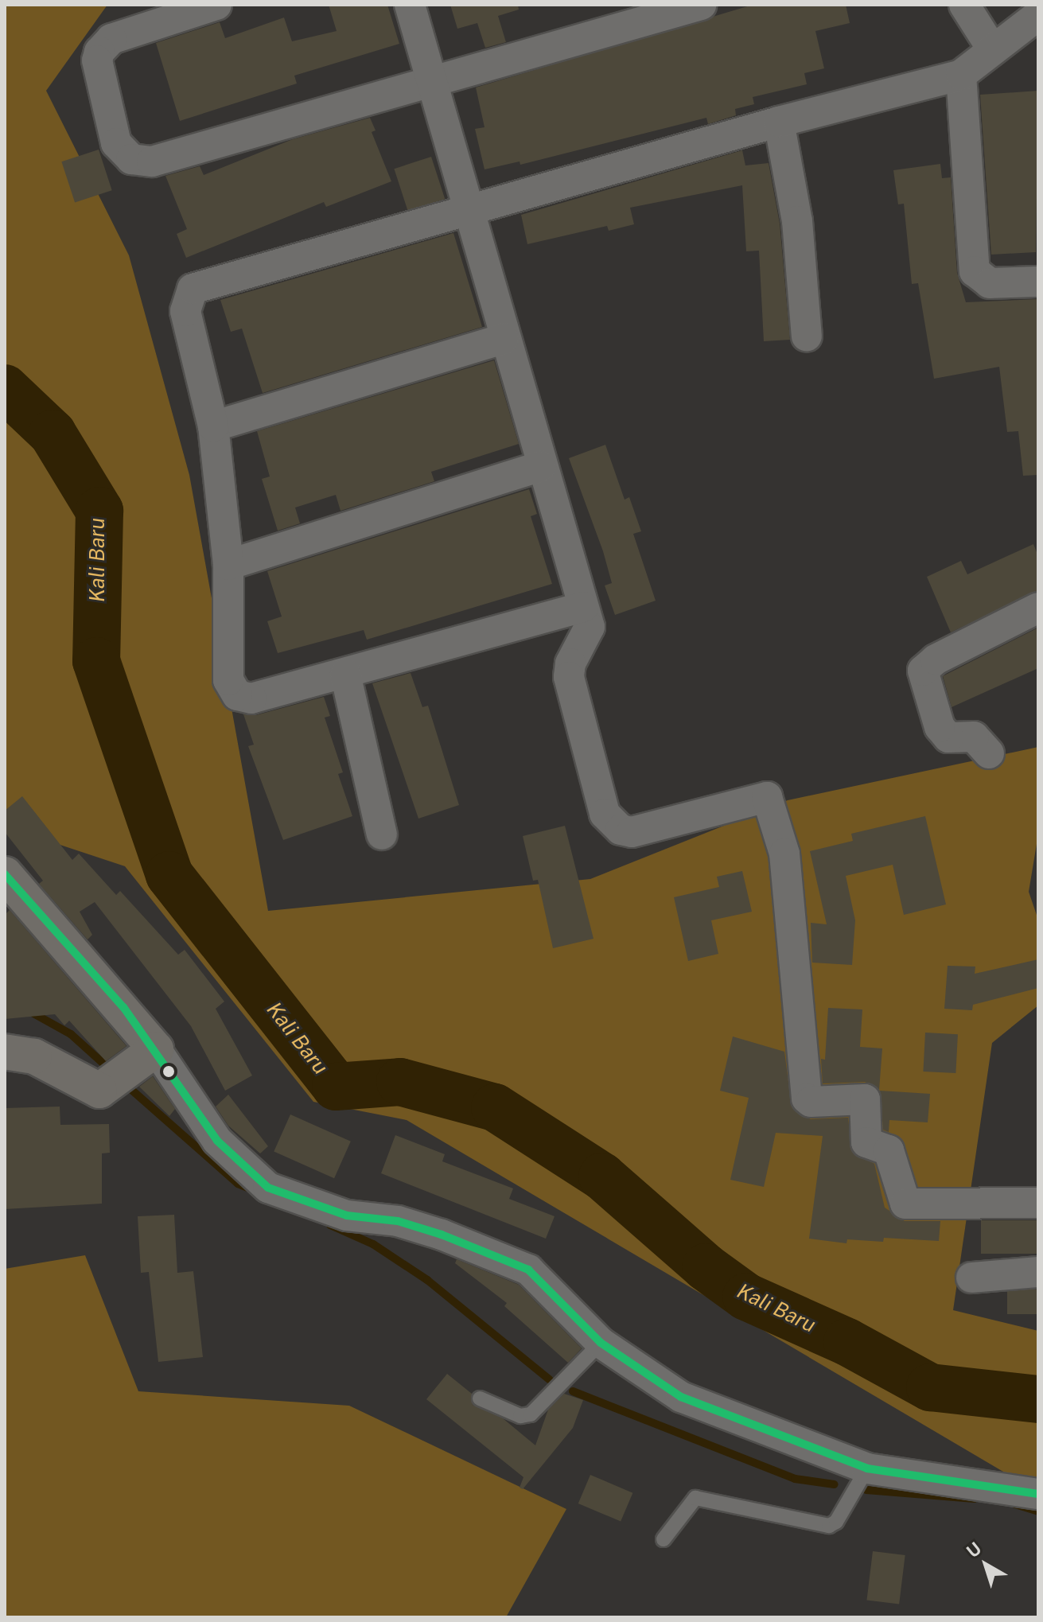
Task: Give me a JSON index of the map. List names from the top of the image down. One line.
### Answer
{"water":["Kali Baru"],"north":"top left"}
